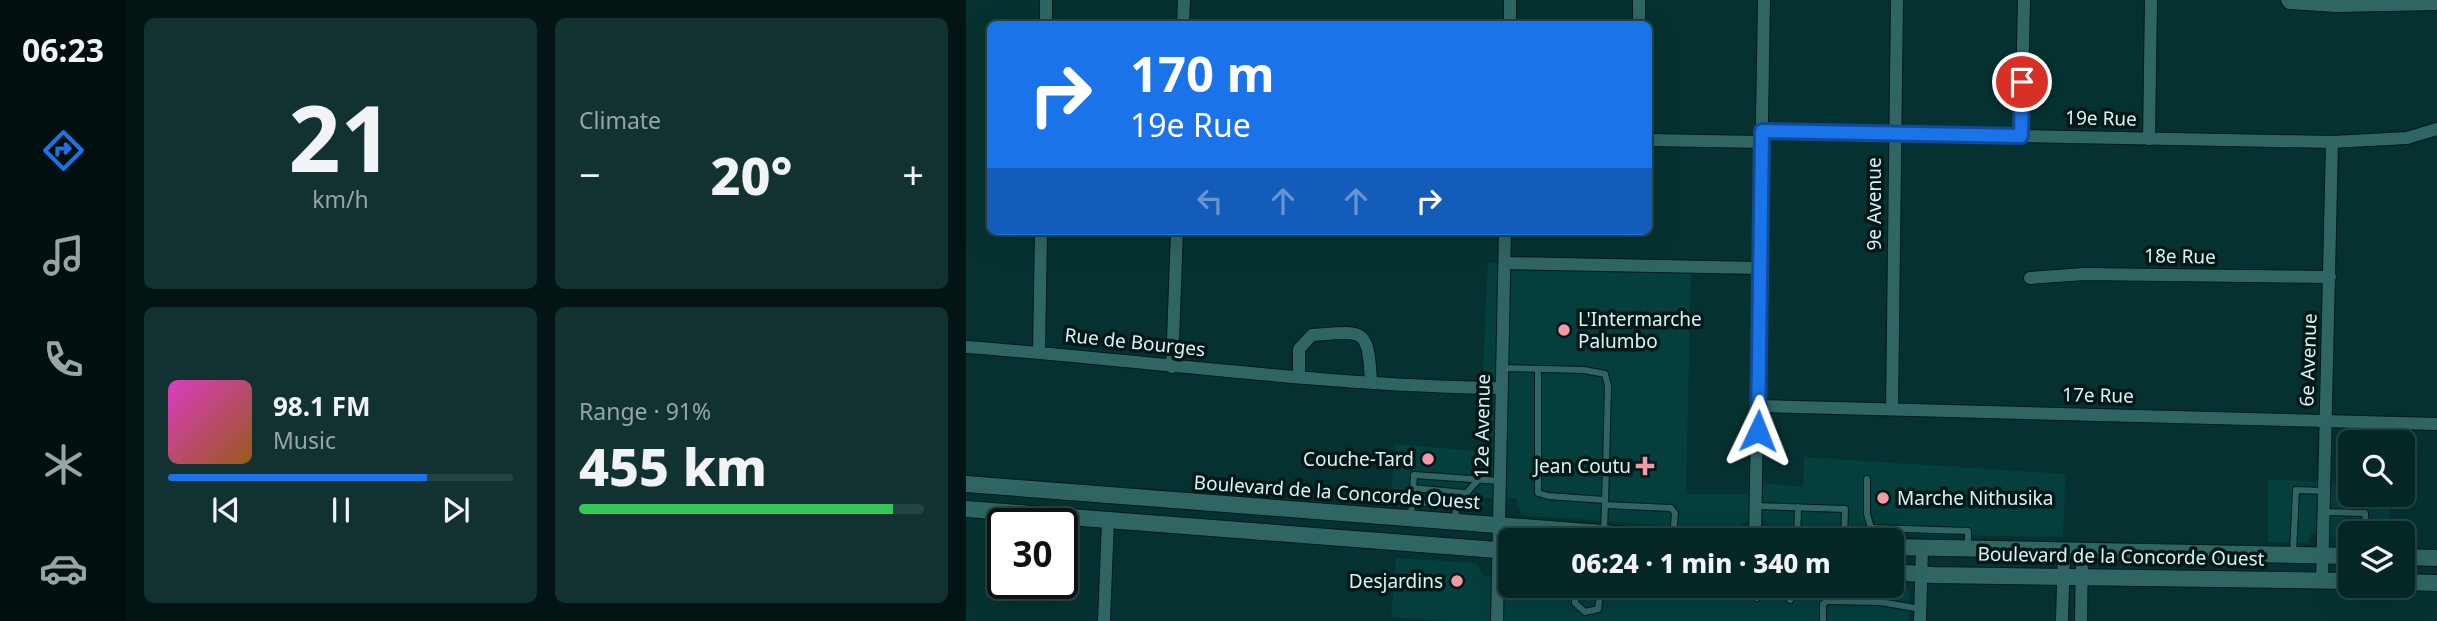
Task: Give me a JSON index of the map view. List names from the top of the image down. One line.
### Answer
{"streets":{"street":["19e Rue","9e Avenue","18e Rue","Rue de Bourges","6e Avenue","17e Rue","12e Avenue","Boulevard de la Concorde Ouest"]},"crossings":[["19e Rue","9e Avenue"],["19e Rue","6e Avenue"],["9e Avenue","17e Rue"],["18e Rue","6e Avenue"],["Rue de Bourges","12e Avenue"],["6e Avenue","17e Rue"],["6e Avenue","Boulevard de la Concorde Ouest"],["12e Avenue","Boulevard de la Concorde Ouest"]],"places":{"other":["L'Intermarche Palumbo","Couche-Tard","Marche Nithusika","Desjardins"],"health":["Jean Coutu"]},"page":{"tabs":"06:23","tile":[["21","km/h"],"Climate",["Range · 91%","455 km"]],"turn":["170 m","19e Rue"],"heat":["−","20°","+"],"song":["98.1 FM","Music"],"limit":"30","trip":"06:24 · 1 min · 340 m"}}
